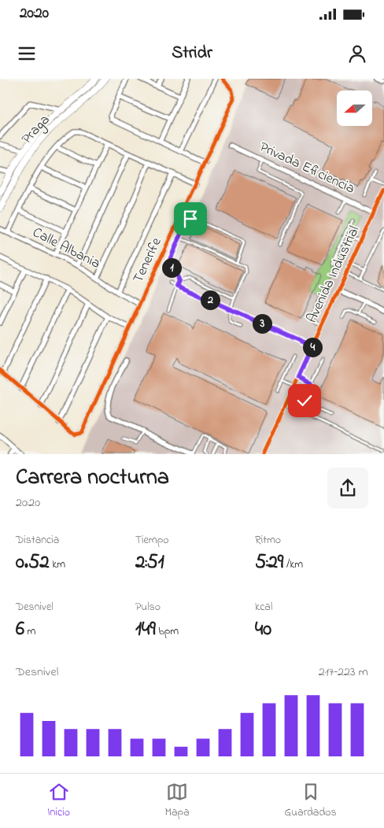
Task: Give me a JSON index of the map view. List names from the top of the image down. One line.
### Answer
{"streets":{"street":["Praga","Privada Eficiencia","Calle Albania","Tenerife","Avenida Industrial"]},"crossings":[["Privada Eficiencia","Avenida Industrial"],["Calle Albania","Tenerife"]],"north":"left","page":{"status":"20:20","header":"Stridr","pins":["1","2","3","4"],"heading":["Carrera nocturna","20:20"],"stats":[["Distancia","0.52 km"],["Tiempo","2:51"],["Ritmo","5:29 /km"],["Desnivel","6 m"],["Pulso","149 bpm"],["kcal","40"]],"chart":["Desnivel","217–223 m"],"tabs":["Inicio","Mapa","Guardados"]}}
